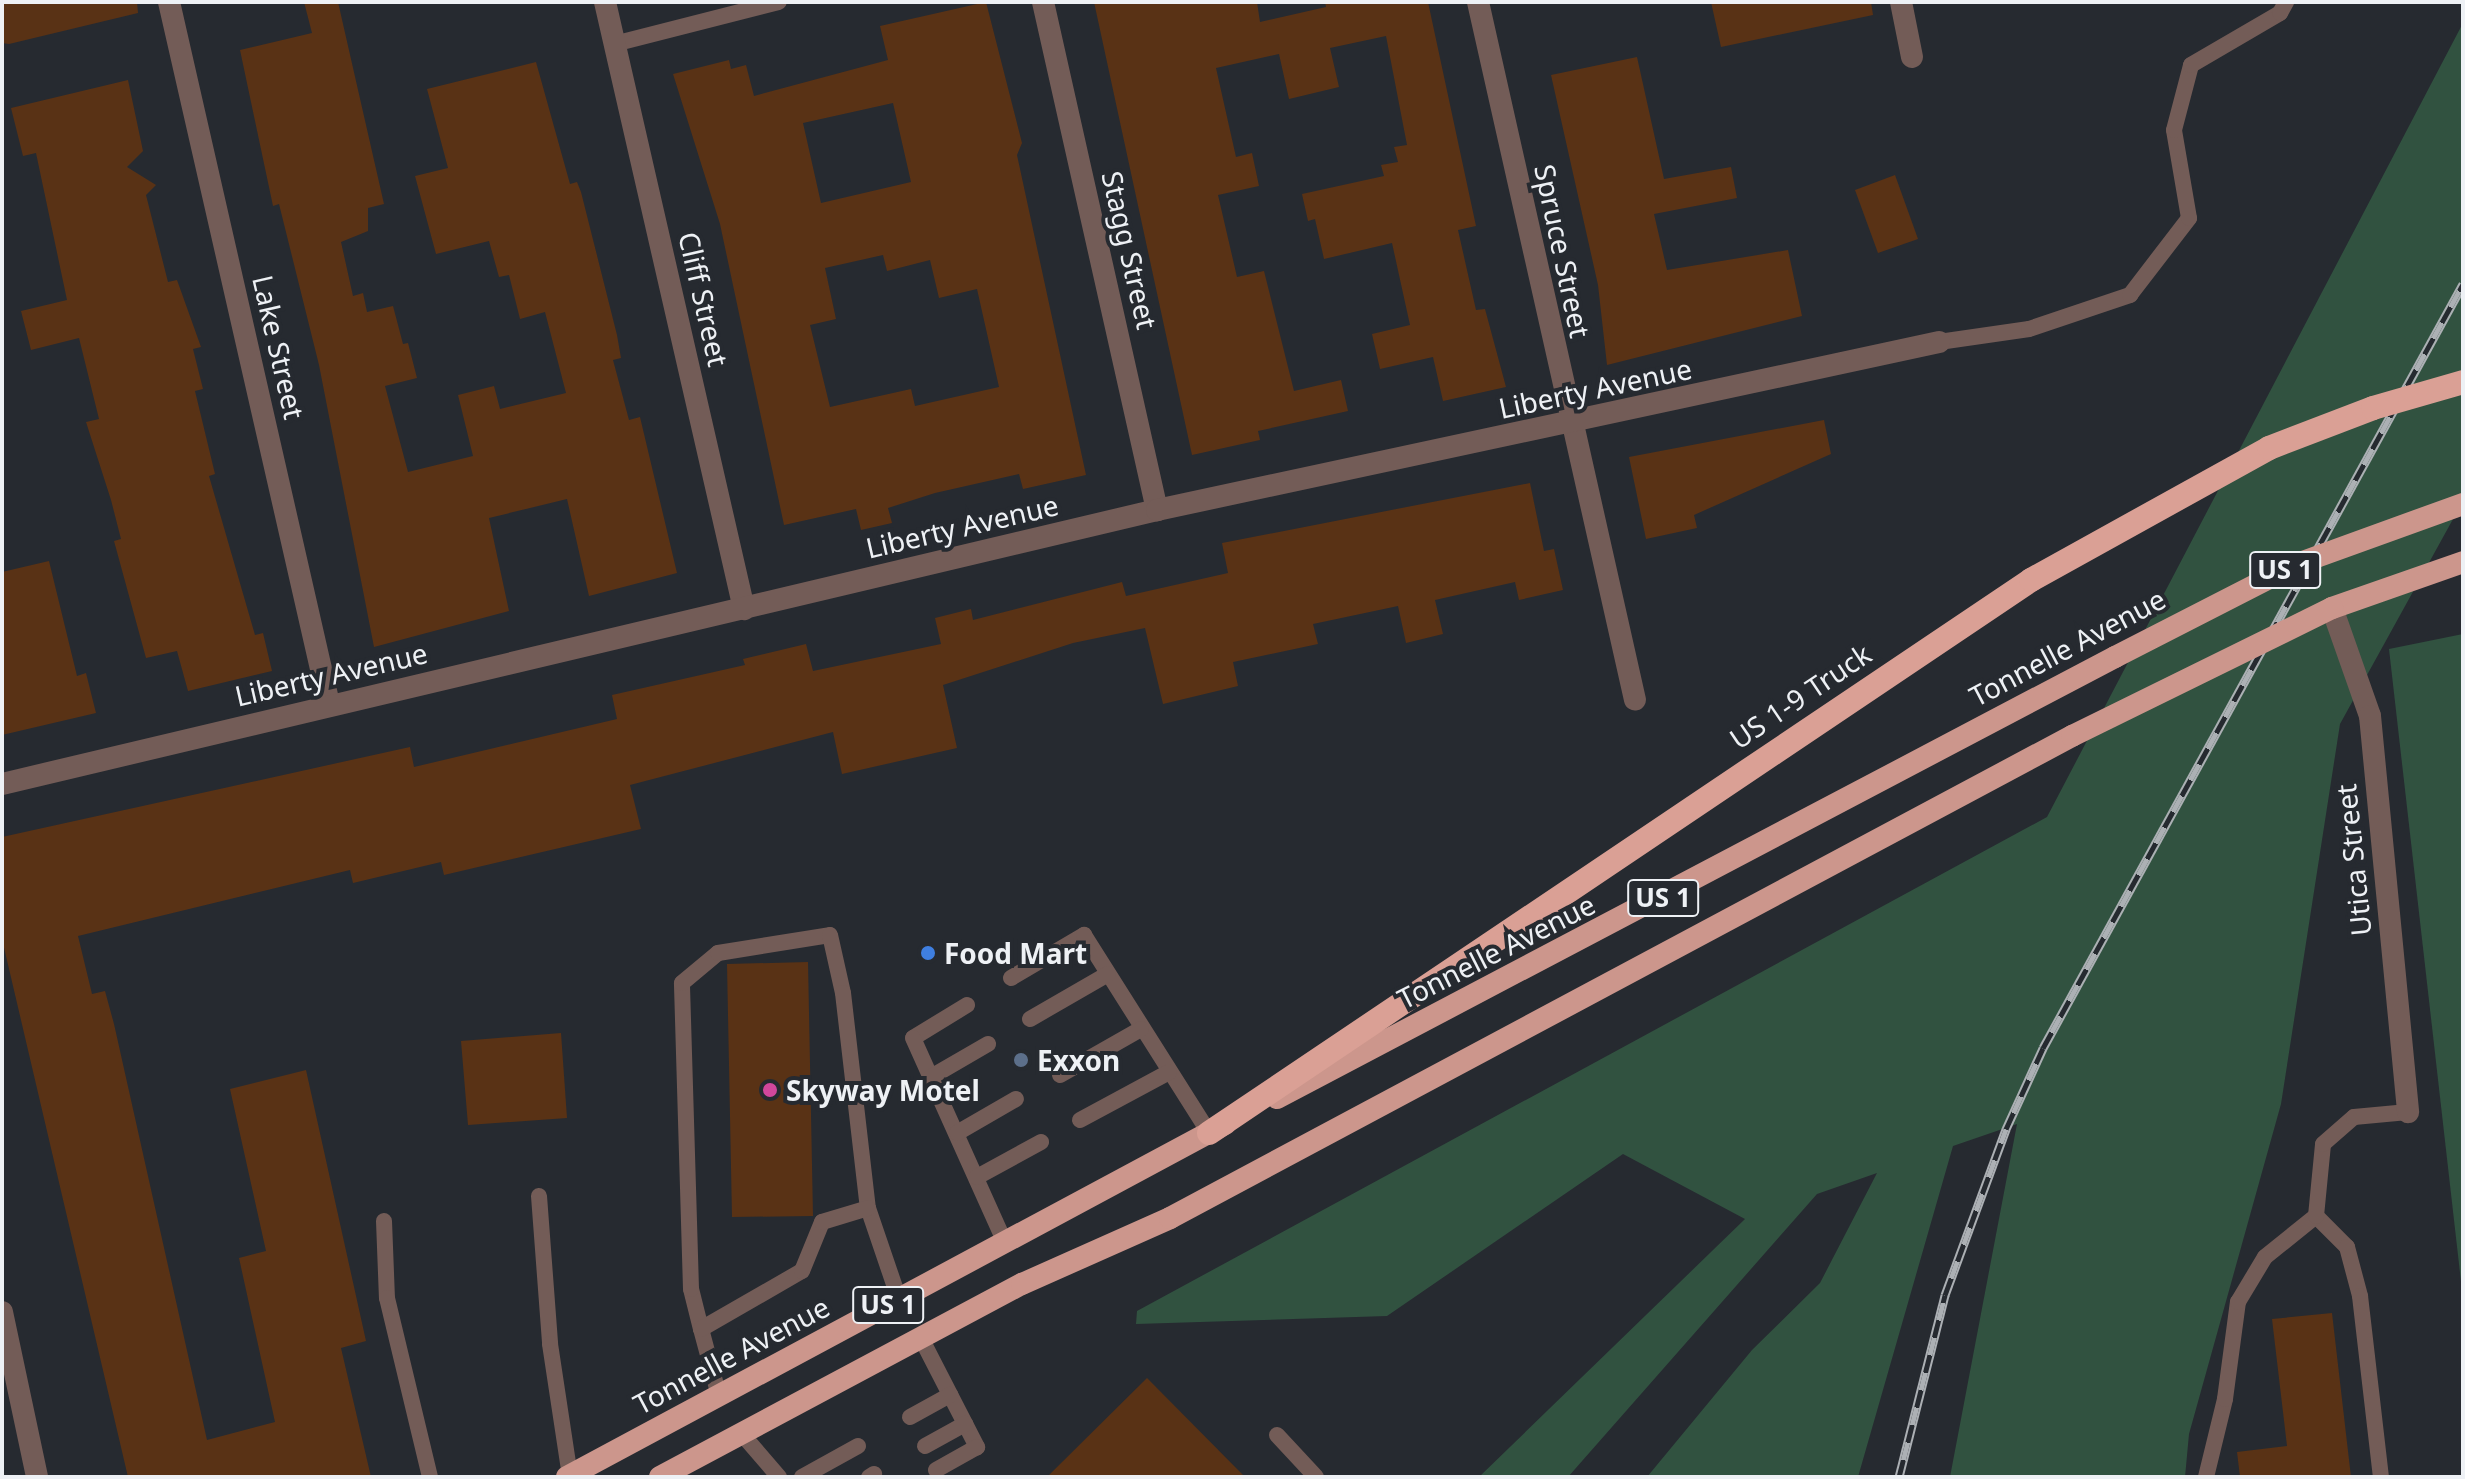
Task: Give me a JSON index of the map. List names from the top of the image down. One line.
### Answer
{"streets":{"highway":["US 1","Tonnelle Avenue","US 1-9 Truck"],"street":["Stagg Street","Spruce Street","Cliff Street","Lake Street","Liberty Avenue","Utica Street"]},"crossings":[["Stagg Street","Liberty Avenue"],["Spruce Street","Liberty Avenue"],["Cliff Street","Liberty Avenue"],["Lake Street","Liberty Avenue"],["US 1","Utica Street"],["Tonnelle Avenue","US 1-9 Truck"]],"places":["Food Mart","Exxon","Skyway Motel"]}
